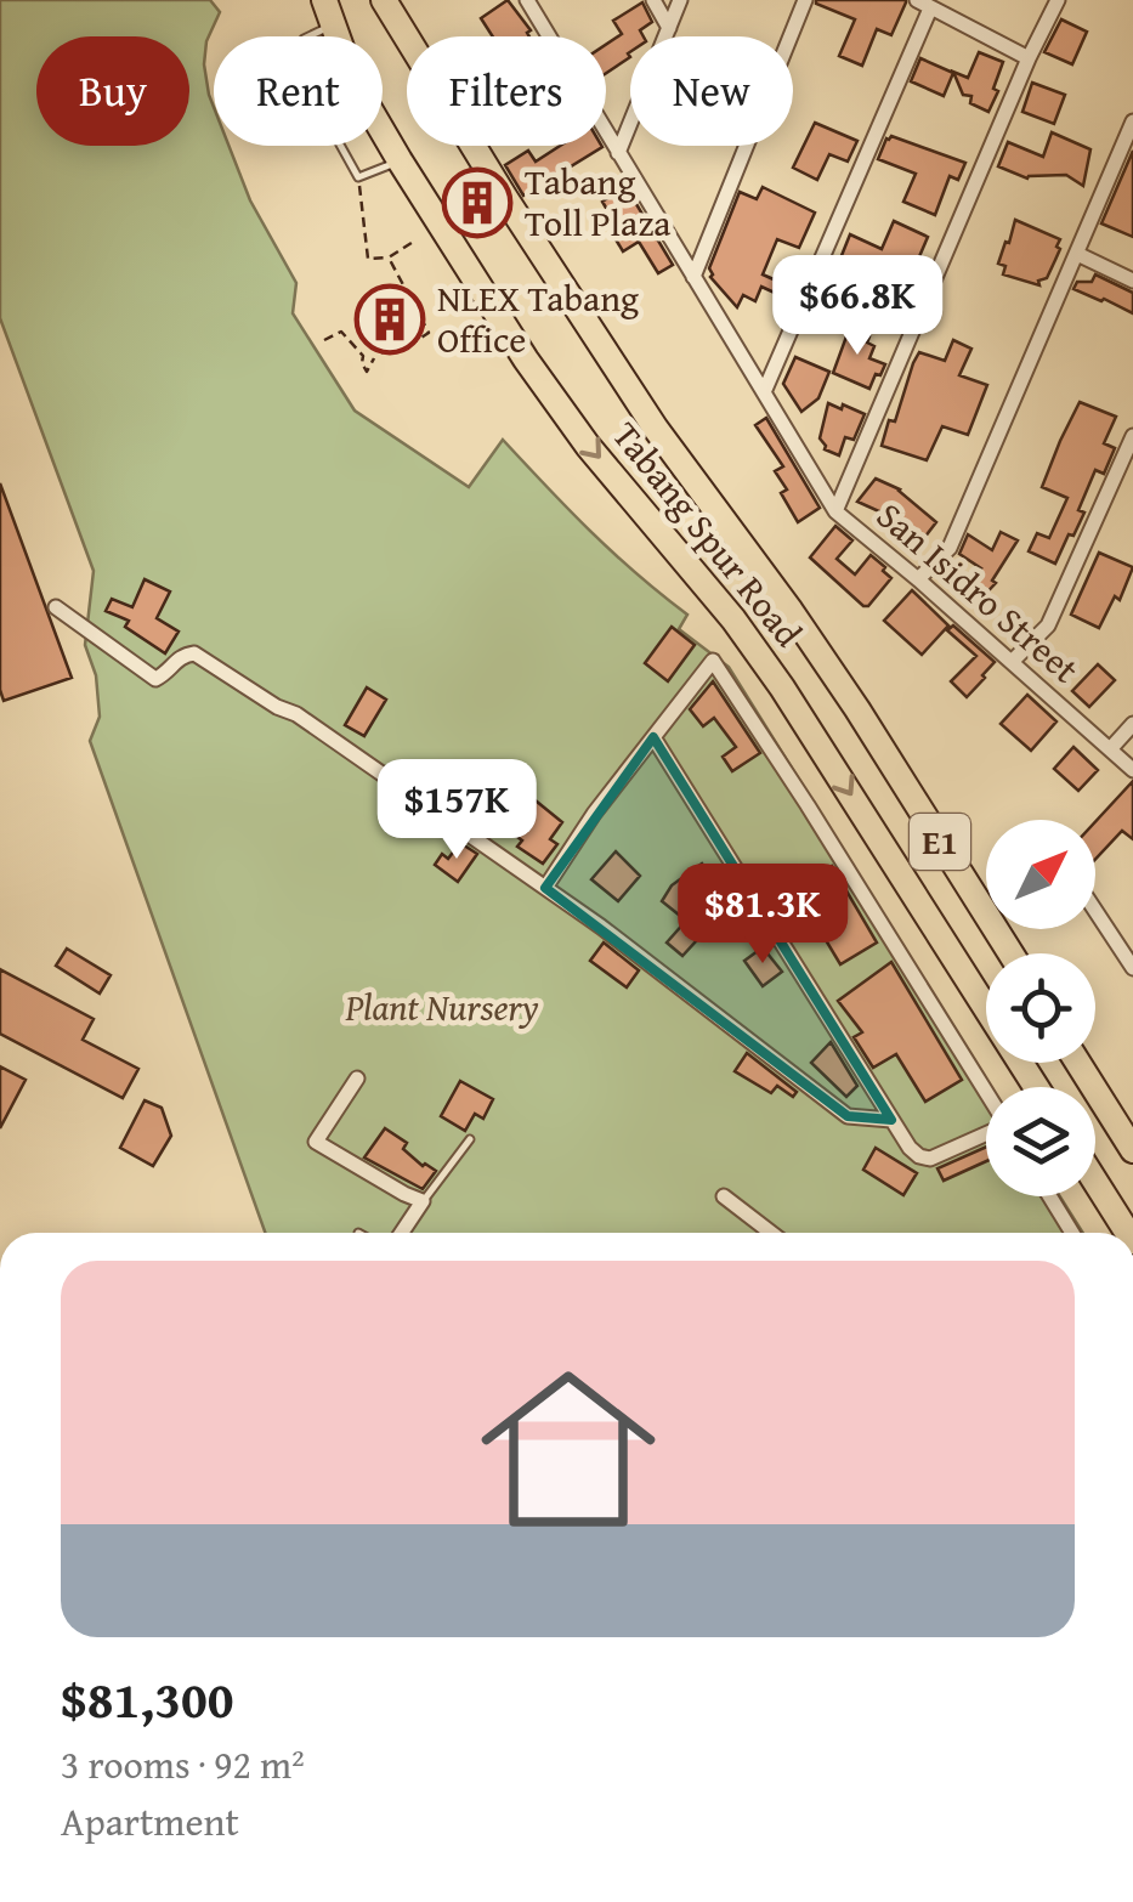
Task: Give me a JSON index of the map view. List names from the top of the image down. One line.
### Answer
{"streets":{"highway":["Tabang Spur Road","E1"],"street":["San Isidro Street"]},"parks":["Plant Nursery"],"places":{"building":["Tabang Toll Plaza","NLEX Tabang Office"]},"north":"top right","page":{"chip":["Buy","Rent","Filters","New"],"price":["$66.8K","$157K","$81.3K"],"list":[{"name":"$81,300","note":"3 rooms · 92 m² · Apartment"}]}}
